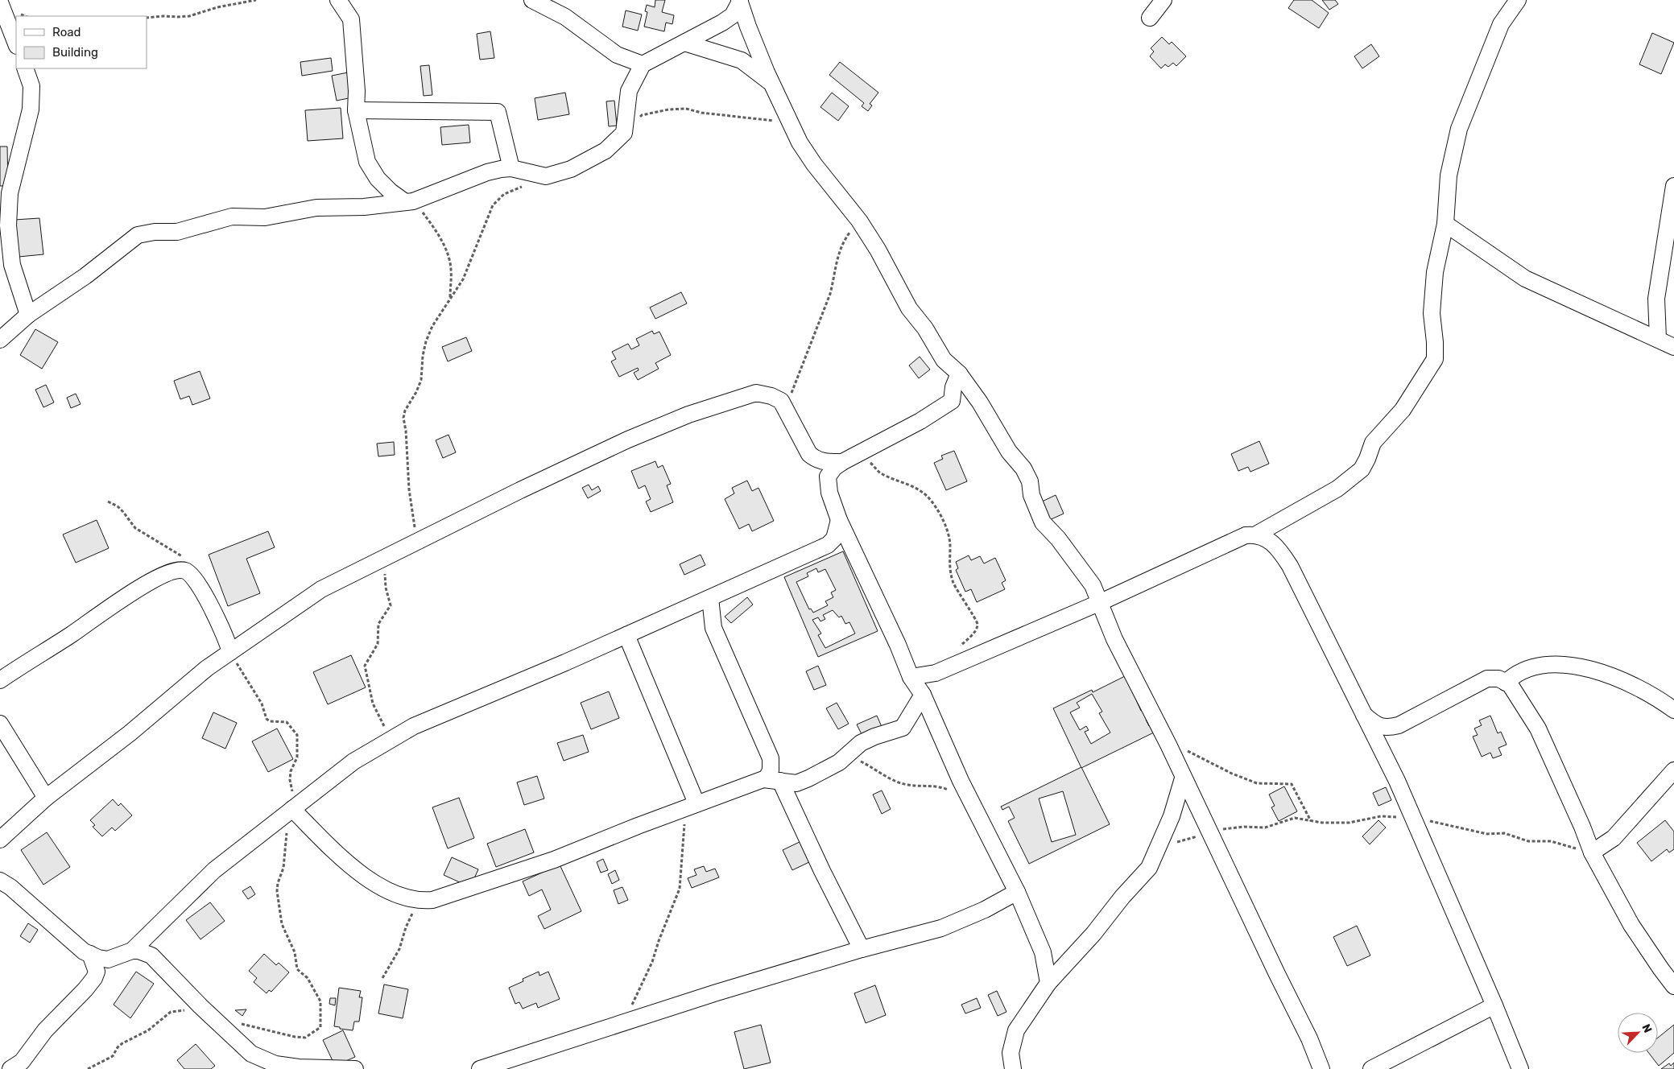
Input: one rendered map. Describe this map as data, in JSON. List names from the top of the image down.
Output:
{
  "legend": ["Road", "Building"],
  "north": "top right"
}
